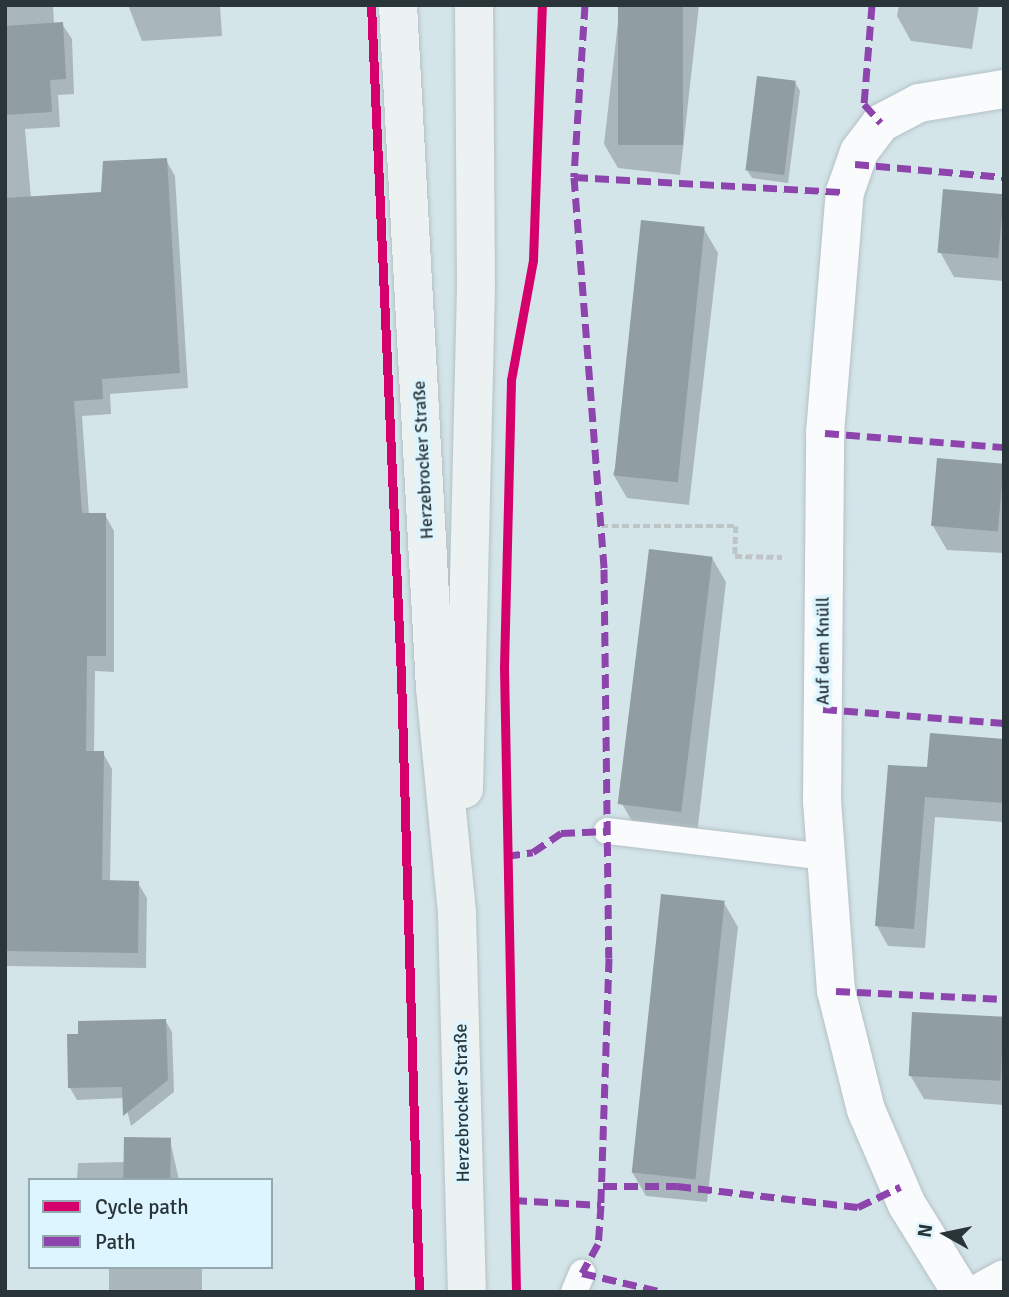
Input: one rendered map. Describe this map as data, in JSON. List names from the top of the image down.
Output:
{
  "streets": {
    "main road": ["Herzebrocker Straße"],
    "street": ["Auf dem Knüll"]
  },
  "legend": ["Cycle path", "Path"],
  "north": "left"
}
